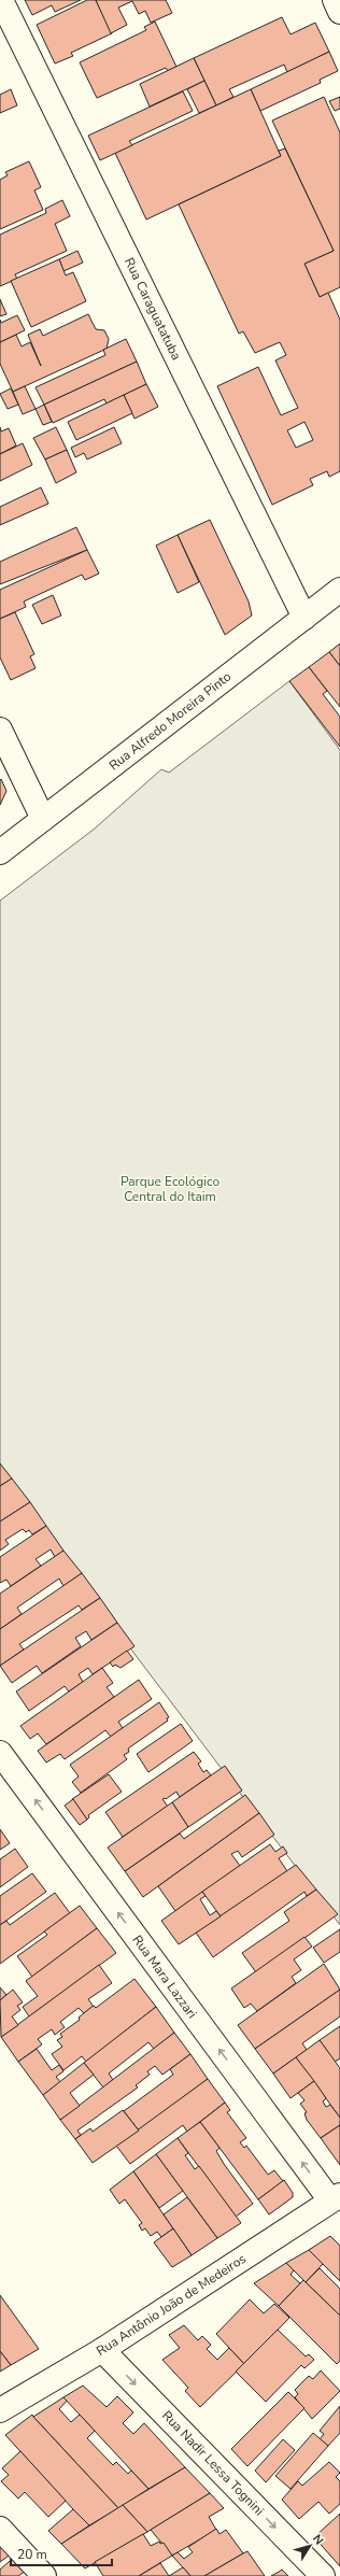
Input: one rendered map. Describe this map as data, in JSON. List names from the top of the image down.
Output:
{
  "streets": {
    "street": [
      "Rua Caraguatatuba",
      "Rua Alfredo Moreira Pinto",
      "Rua Mara Lazzari",
      "Rua Antônio João de Medeiros",
      "Rua Nadir Lessa Tognini"
    ]
  },
  "crossings": [
    ["Rua Caraguatatuba", "Rua Alfredo Moreira Pinto"],
    ["Rua Mara Lazzari", "Rua Antônio João de Medeiros"],
    ["Rua Antônio João de Medeiros", "Rua Nadir Lessa Tognini"]
  ],
  "one_way": ["Rua Mara Lazzari", "Rua Nadir Lessa Tognini"],
  "parks": ["Parque Ecológico Central do Itaim"],
  "scale_bar": "20 m",
  "north": "top right"
}
